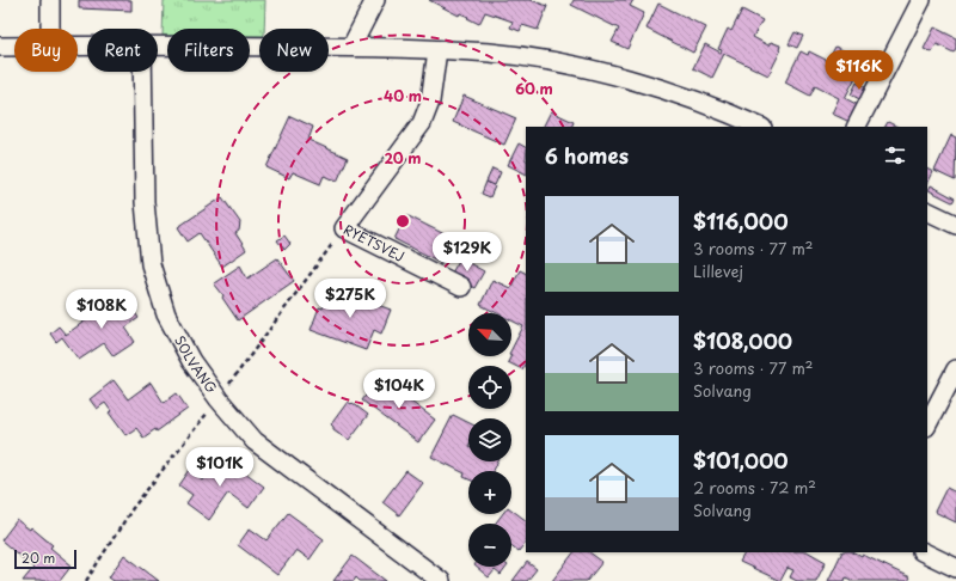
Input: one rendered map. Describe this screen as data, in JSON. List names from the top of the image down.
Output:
{
  "streets": {
    "street": ["RYETSVEJ", "SOLVANG"]
  },
  "scale_bar": "20 m",
  "north": "top left",
  "page": {
    "chip": [
      "Buy",
      "Rent",
      "Filters",
      "New"
    ],
    "price": [
      "$116K",
      "$129K",
      "$275K",
      "$108K",
      "$104K",
      "$101K"
    ],
    "heading": "6 homes",
    "list": [
      {
        "name": "$116,000",
        "note": "3 rooms · 77 m² · Lillevej"
      },
      {
        "name": "$108,000",
        "note": "3 rooms · 77 m² · Solvang"
      },
      {
        "name": "$101,000",
        "note": "2 rooms · 72 m² · Solvang"
      }
    ],
    "map_buttons": ["+", "−"],
    "scale": "20 m"
  },
  "rings": ["60 m", "40 m", "20 m"]
}
